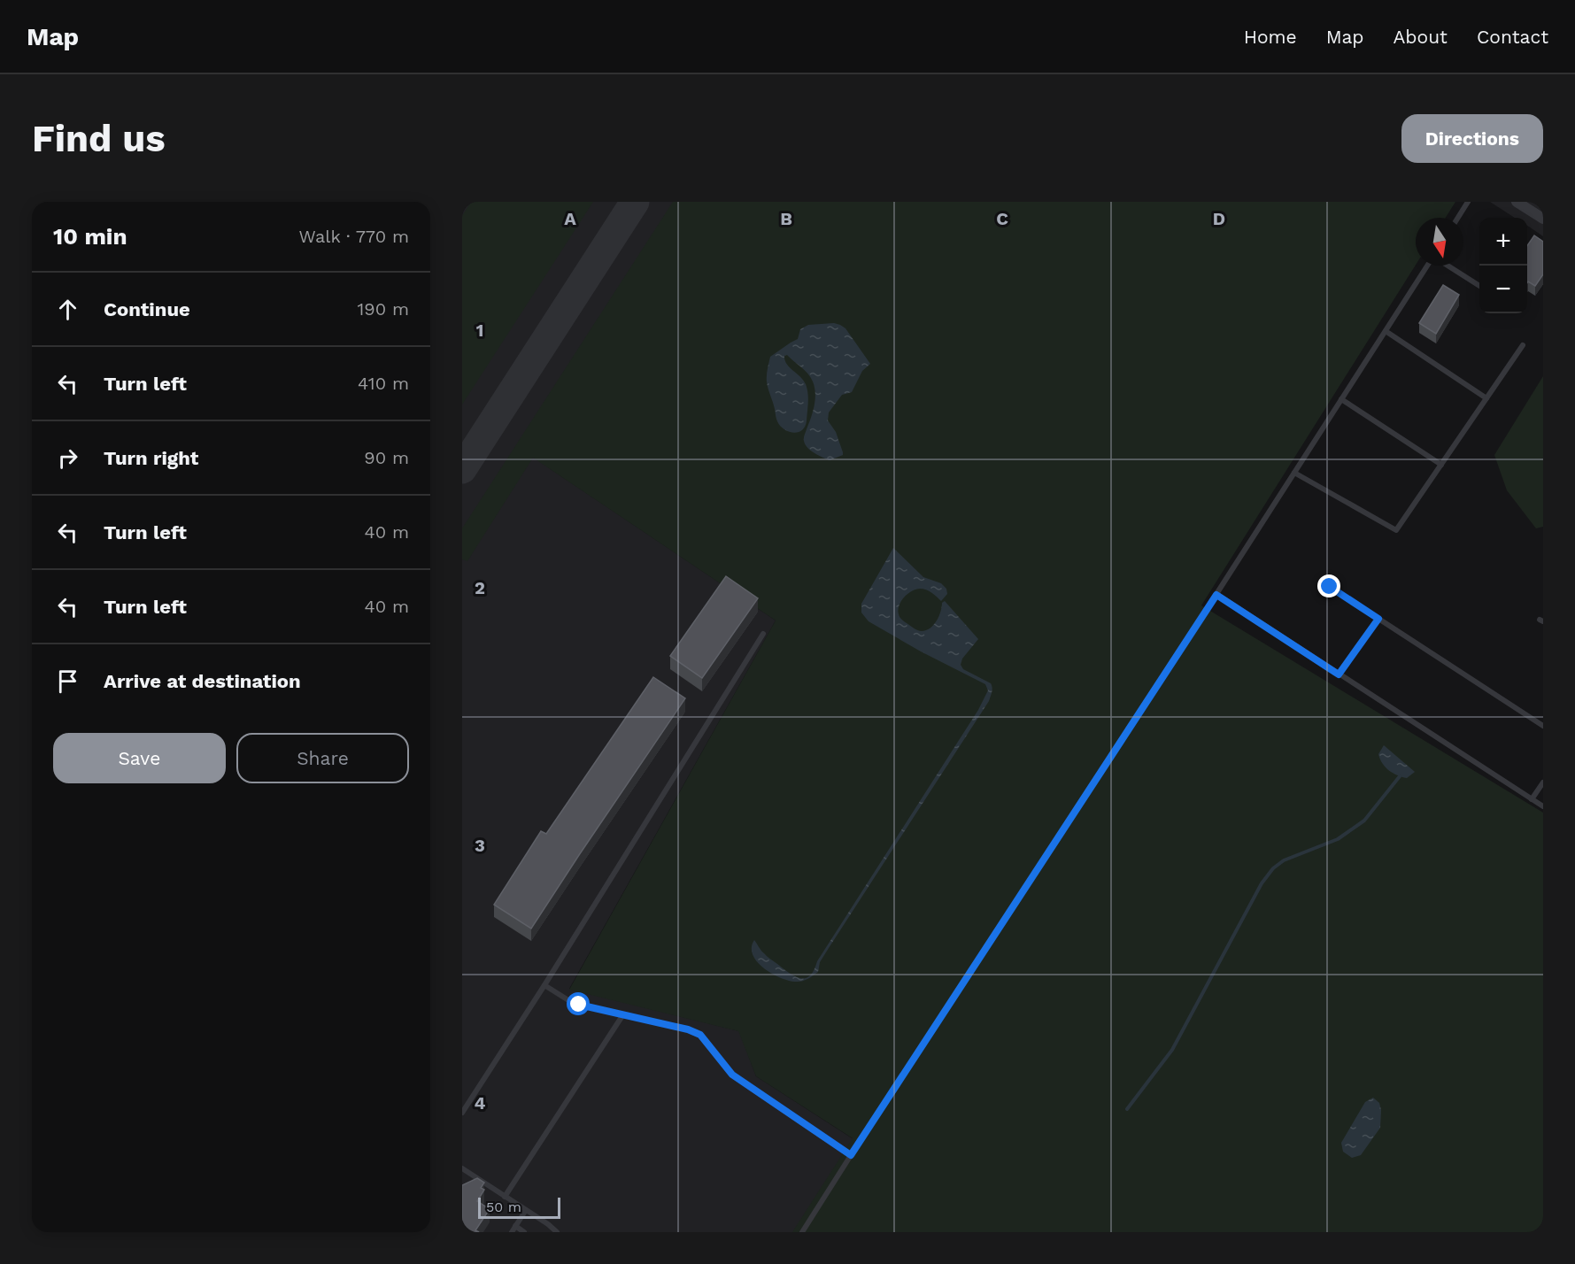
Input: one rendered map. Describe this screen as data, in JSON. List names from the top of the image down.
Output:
{
  "scale_bar": "50 m",
  "north": "bottom",
  "page": {
    "header": "Map",
    "nav": [
      "Home",
      "Map",
      "About",
      "Contact"
    ],
    "buttons": [
      "Directions",
      ["Save", "Share"]
    ],
    "title": "Find us",
    "heading": ["10 min", "Walk · 770 m"],
    "map_buttons": ["+", "−"],
    "list": [
      ["Continue", "190 m"],
      ["Turn left", "410 m"],
      ["Turn right", "90 m"],
      ["Turn left", "40 m"],
      ["Turn left", "40 m"],
      "Arrive at destination"
    ],
    "scale": "50 m"
  },
  "grid": {
    "columns": [
      "A",
      "B",
      "C",
      "D"
    ],
    "rows": [
      "1",
      "2",
      "3",
      "4"
    ]
  }
}
